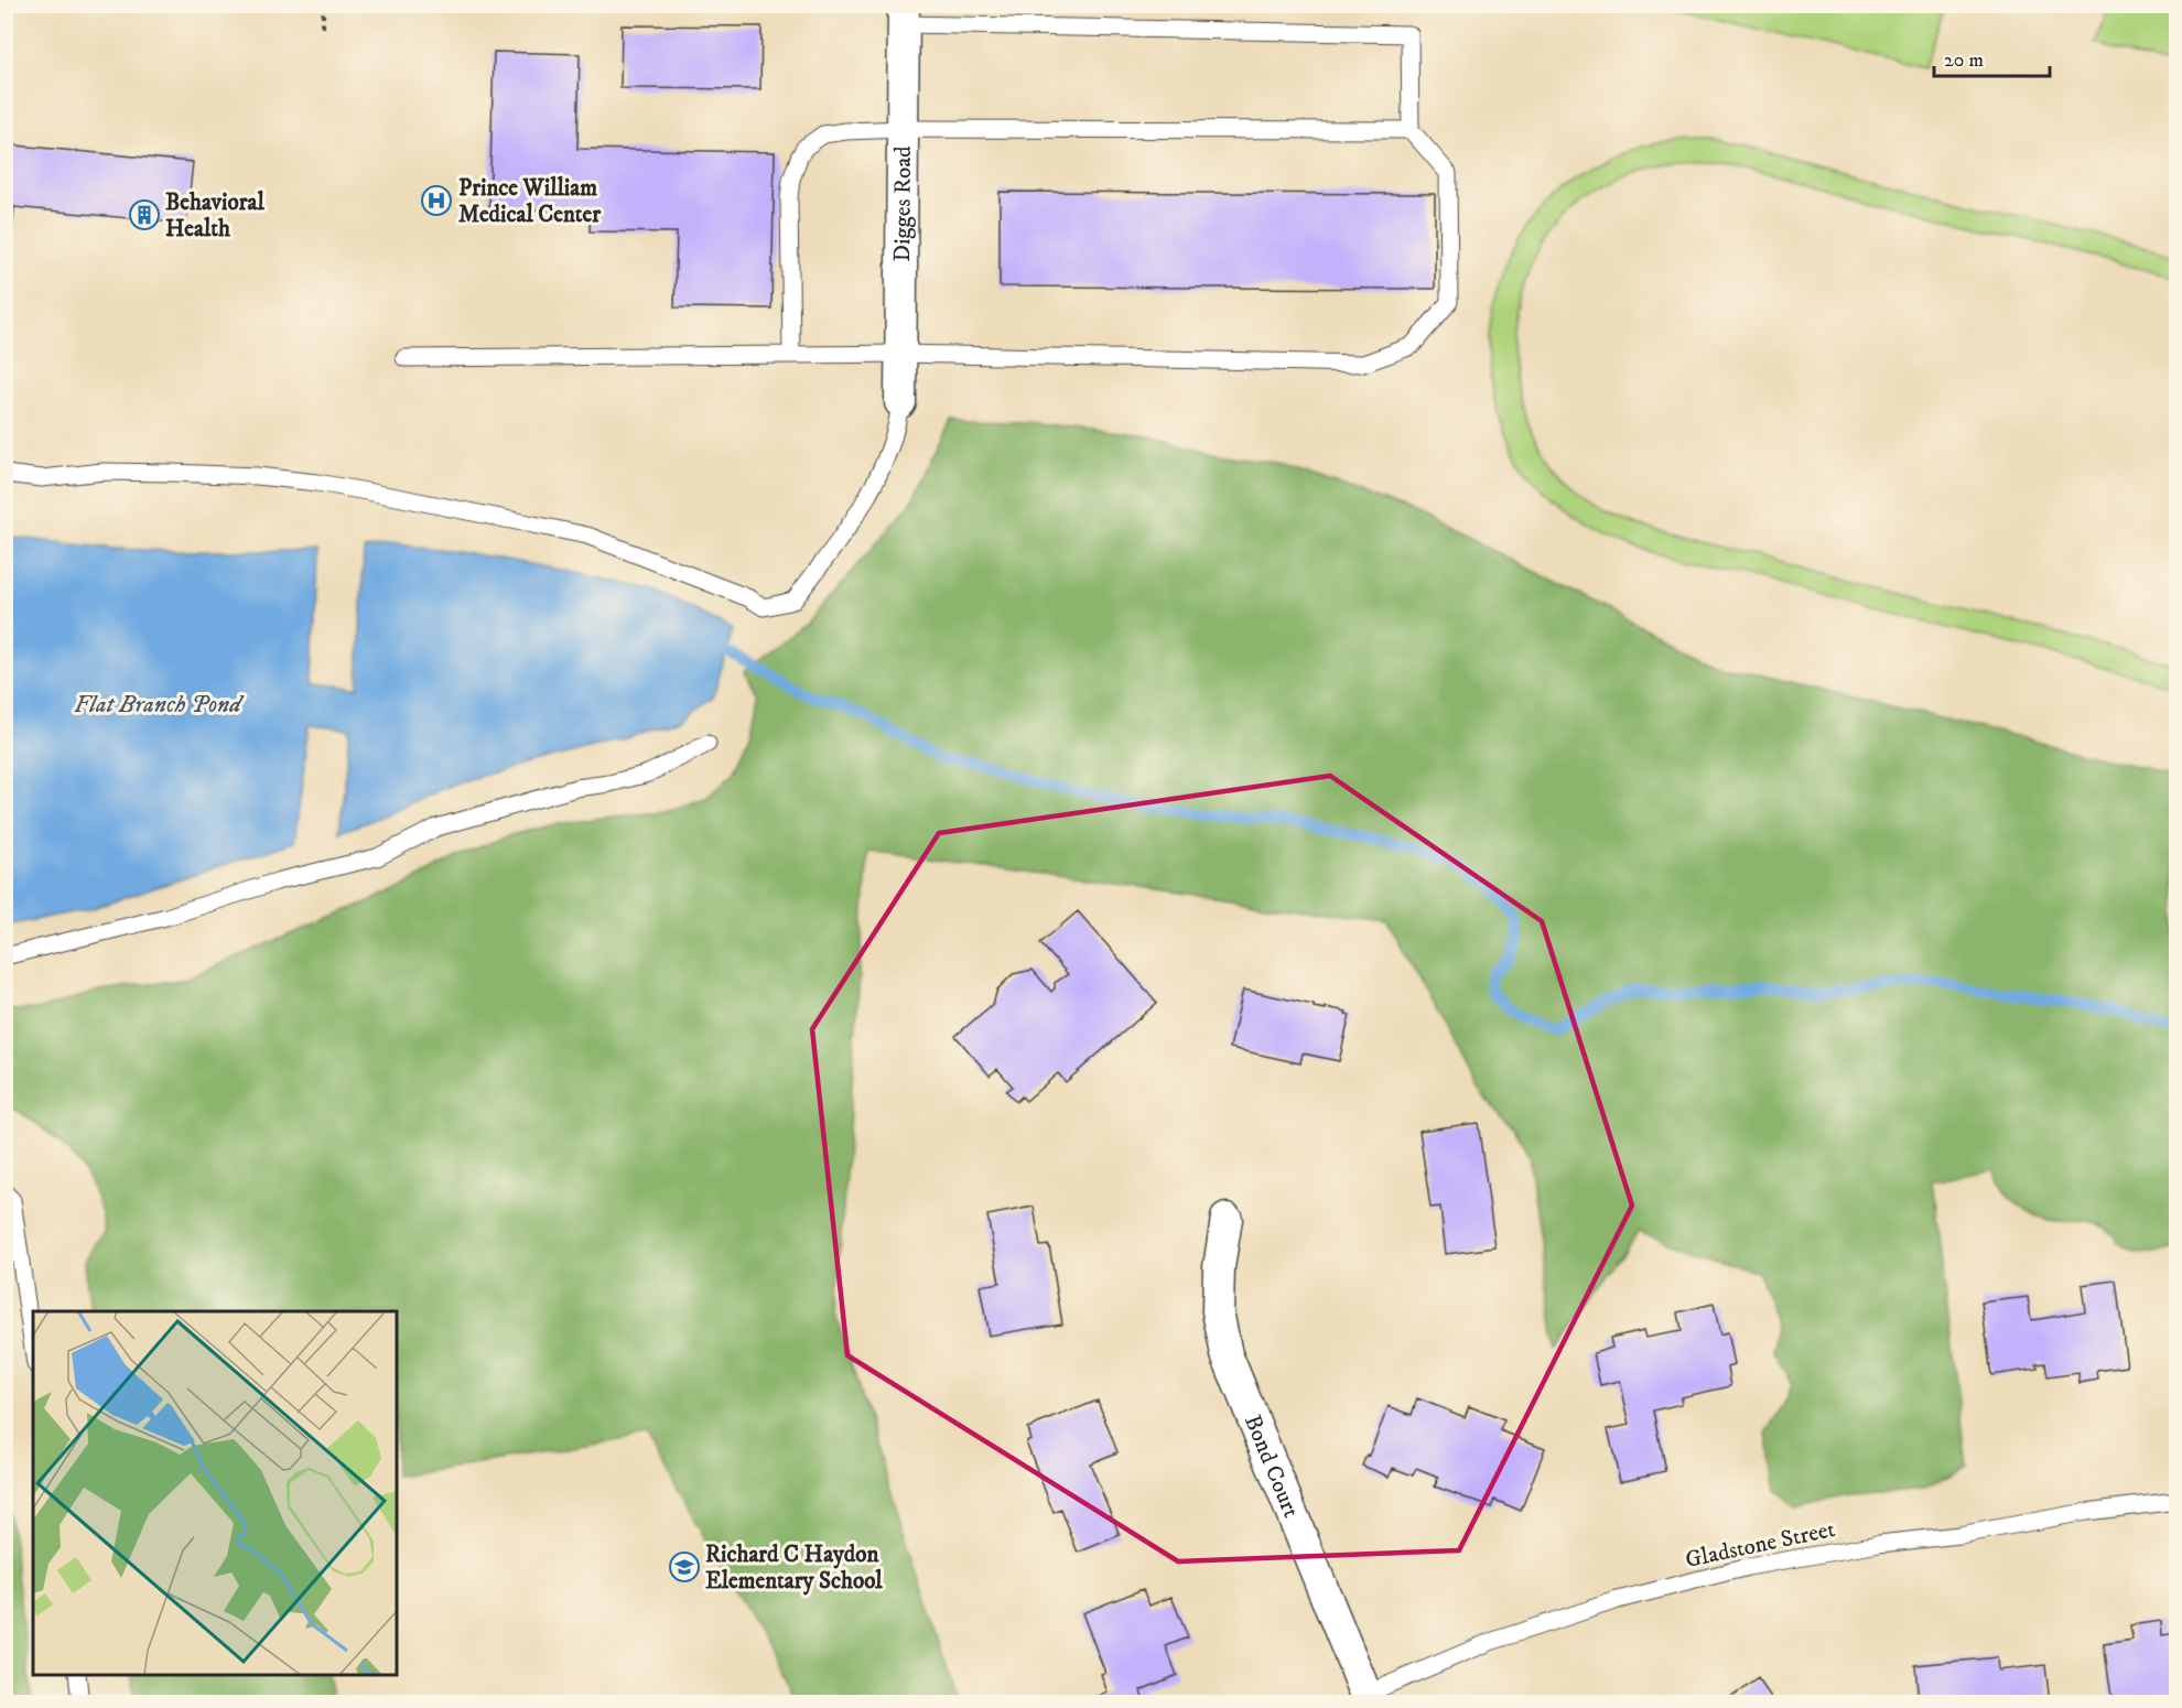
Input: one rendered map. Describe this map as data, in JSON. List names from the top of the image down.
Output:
{
  "streets": {
    "street": ["Digges Road", "Bond Court"],
    "lane": ["Gladstone Street"]
  },
  "crossings": [
    ["Bond Court", "Gladstone Street"]
  ],
  "water": ["Flat Branch Pond"],
  "places": {
    "hospital": ["Prince William Medical Center"],
    "building": ["Behavioral Health"],
    "school or university": ["Richard C Haydon Elementary School"]
  },
  "scale_bar": "20 m"
}
